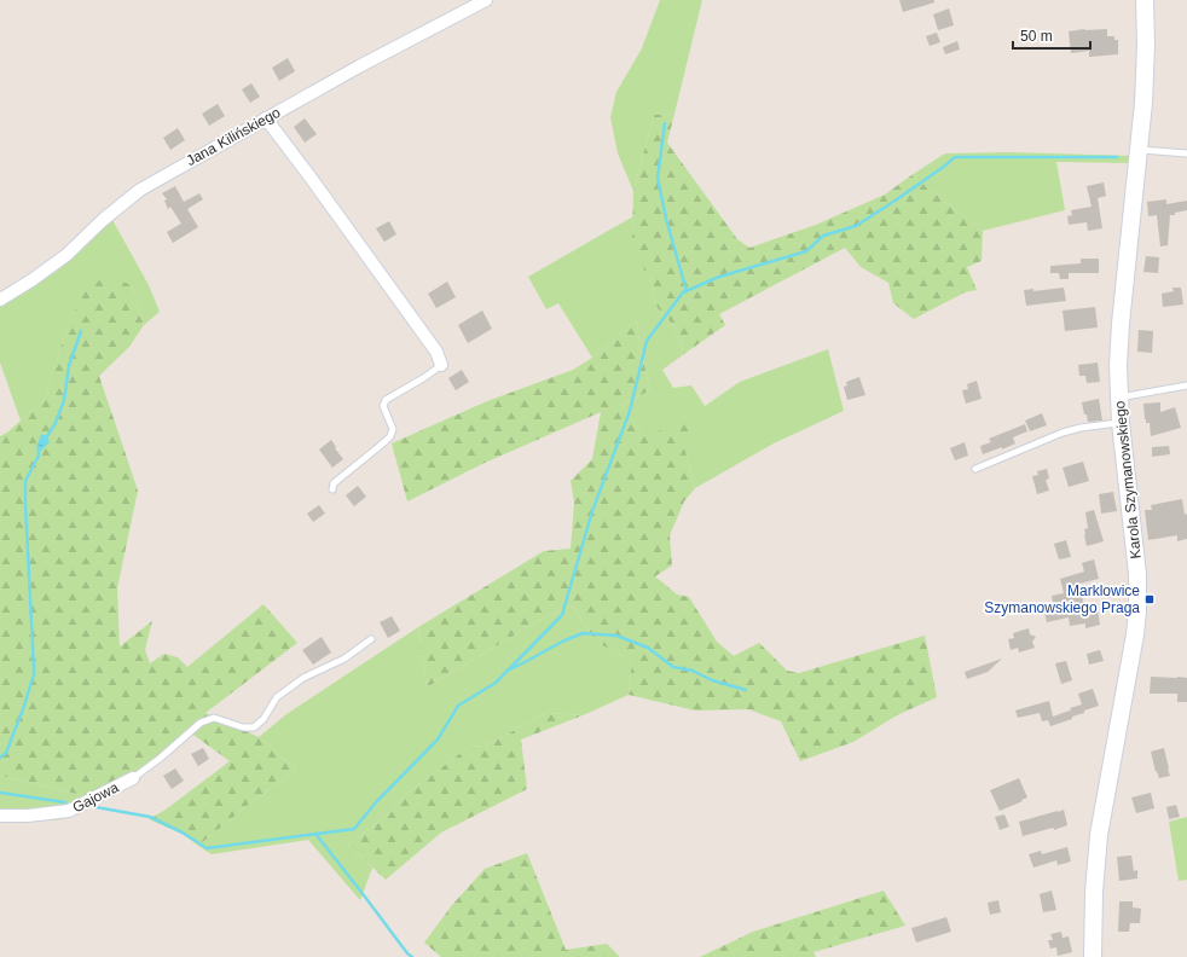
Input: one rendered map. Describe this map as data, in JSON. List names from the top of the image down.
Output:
{
  "streets": {
    "street": ["Jana Kilińskiego", "Karola Szymanowskiego", "Gajowa"]
  },
  "places": {
    "transit": ["Marklowice Szymanowskiego Praga"]
  },
  "scale_bar": "50 m"
}
